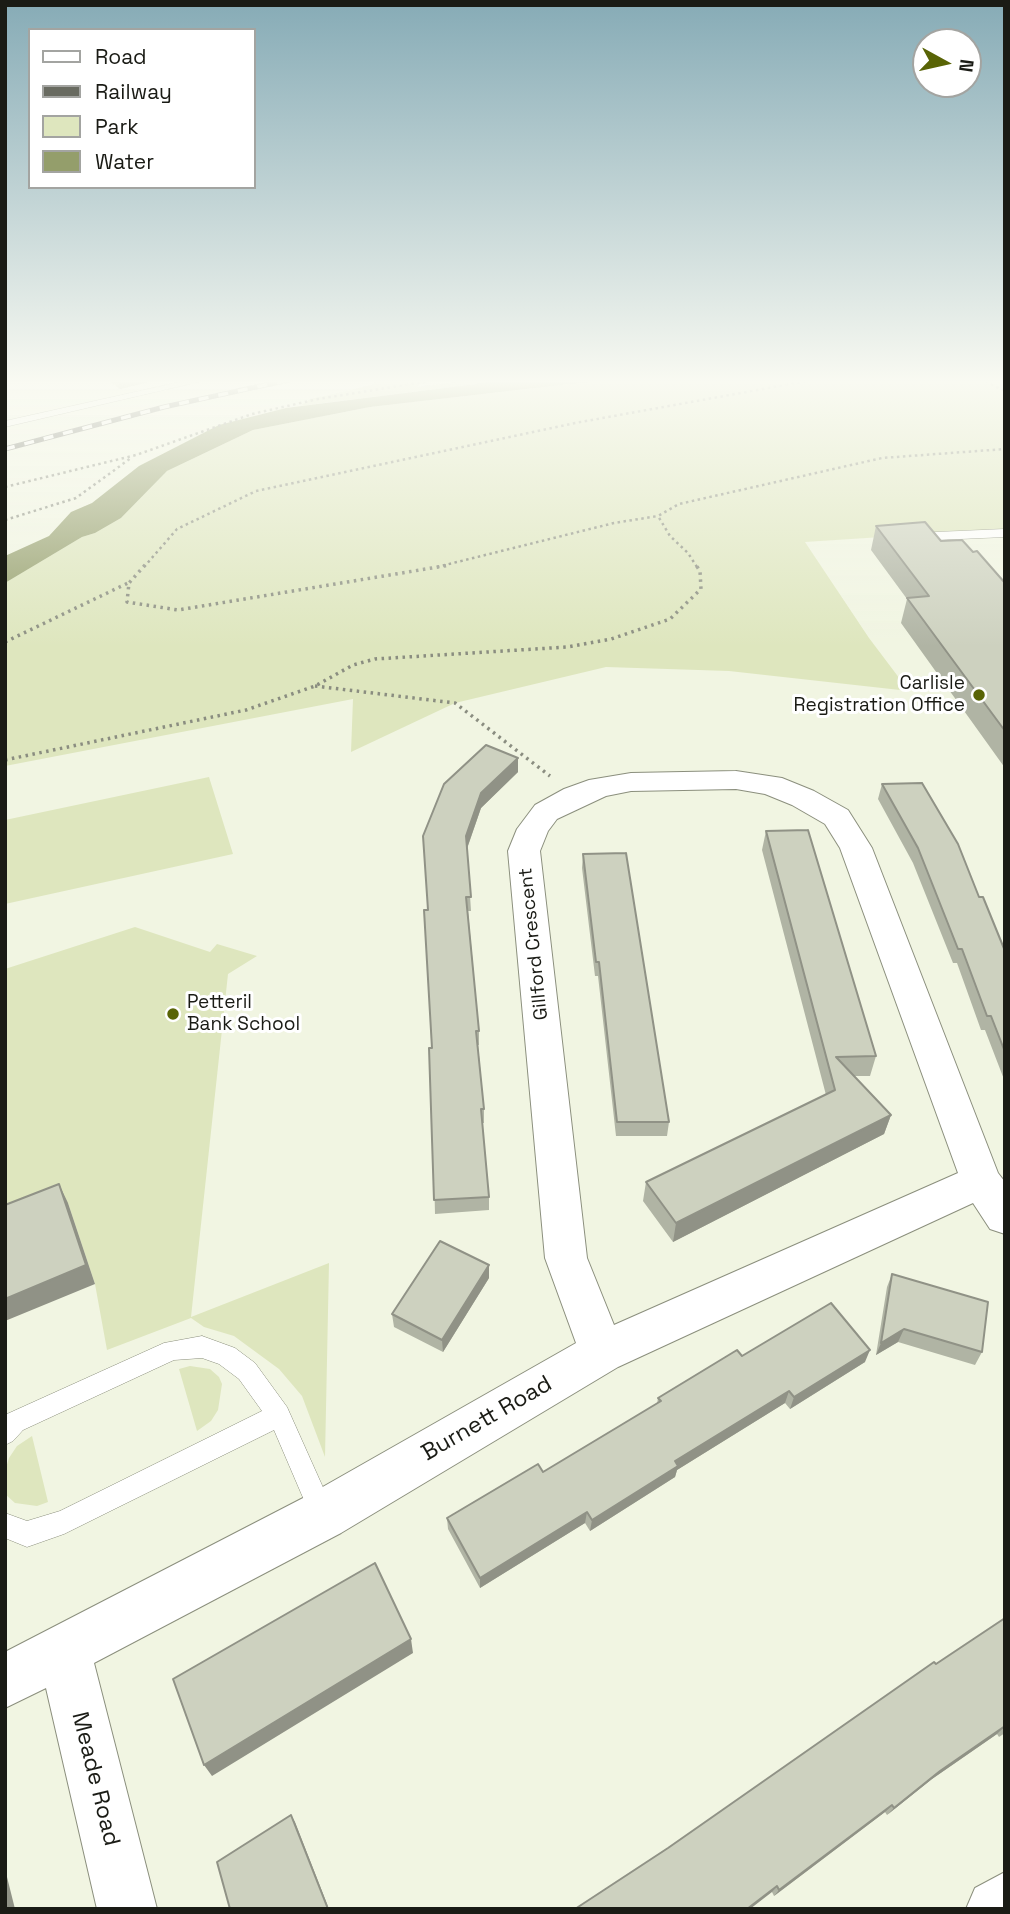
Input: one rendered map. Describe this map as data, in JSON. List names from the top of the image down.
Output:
{
  "streets": {
    "street": ["Gillford Crescent", "Burnett Road", "Meade Road"]
  },
  "crossings": [
    ["Gillford Crescent", "Burnett Road"],
    ["Burnett Road", "Meade Road"]
  ],
  "places": ["Carlisle Registration Office", "Petteril Bank School"],
  "legend": [
    "Road",
    "Railway",
    "Park",
    "Water"
  ],
  "north": "right"
}
